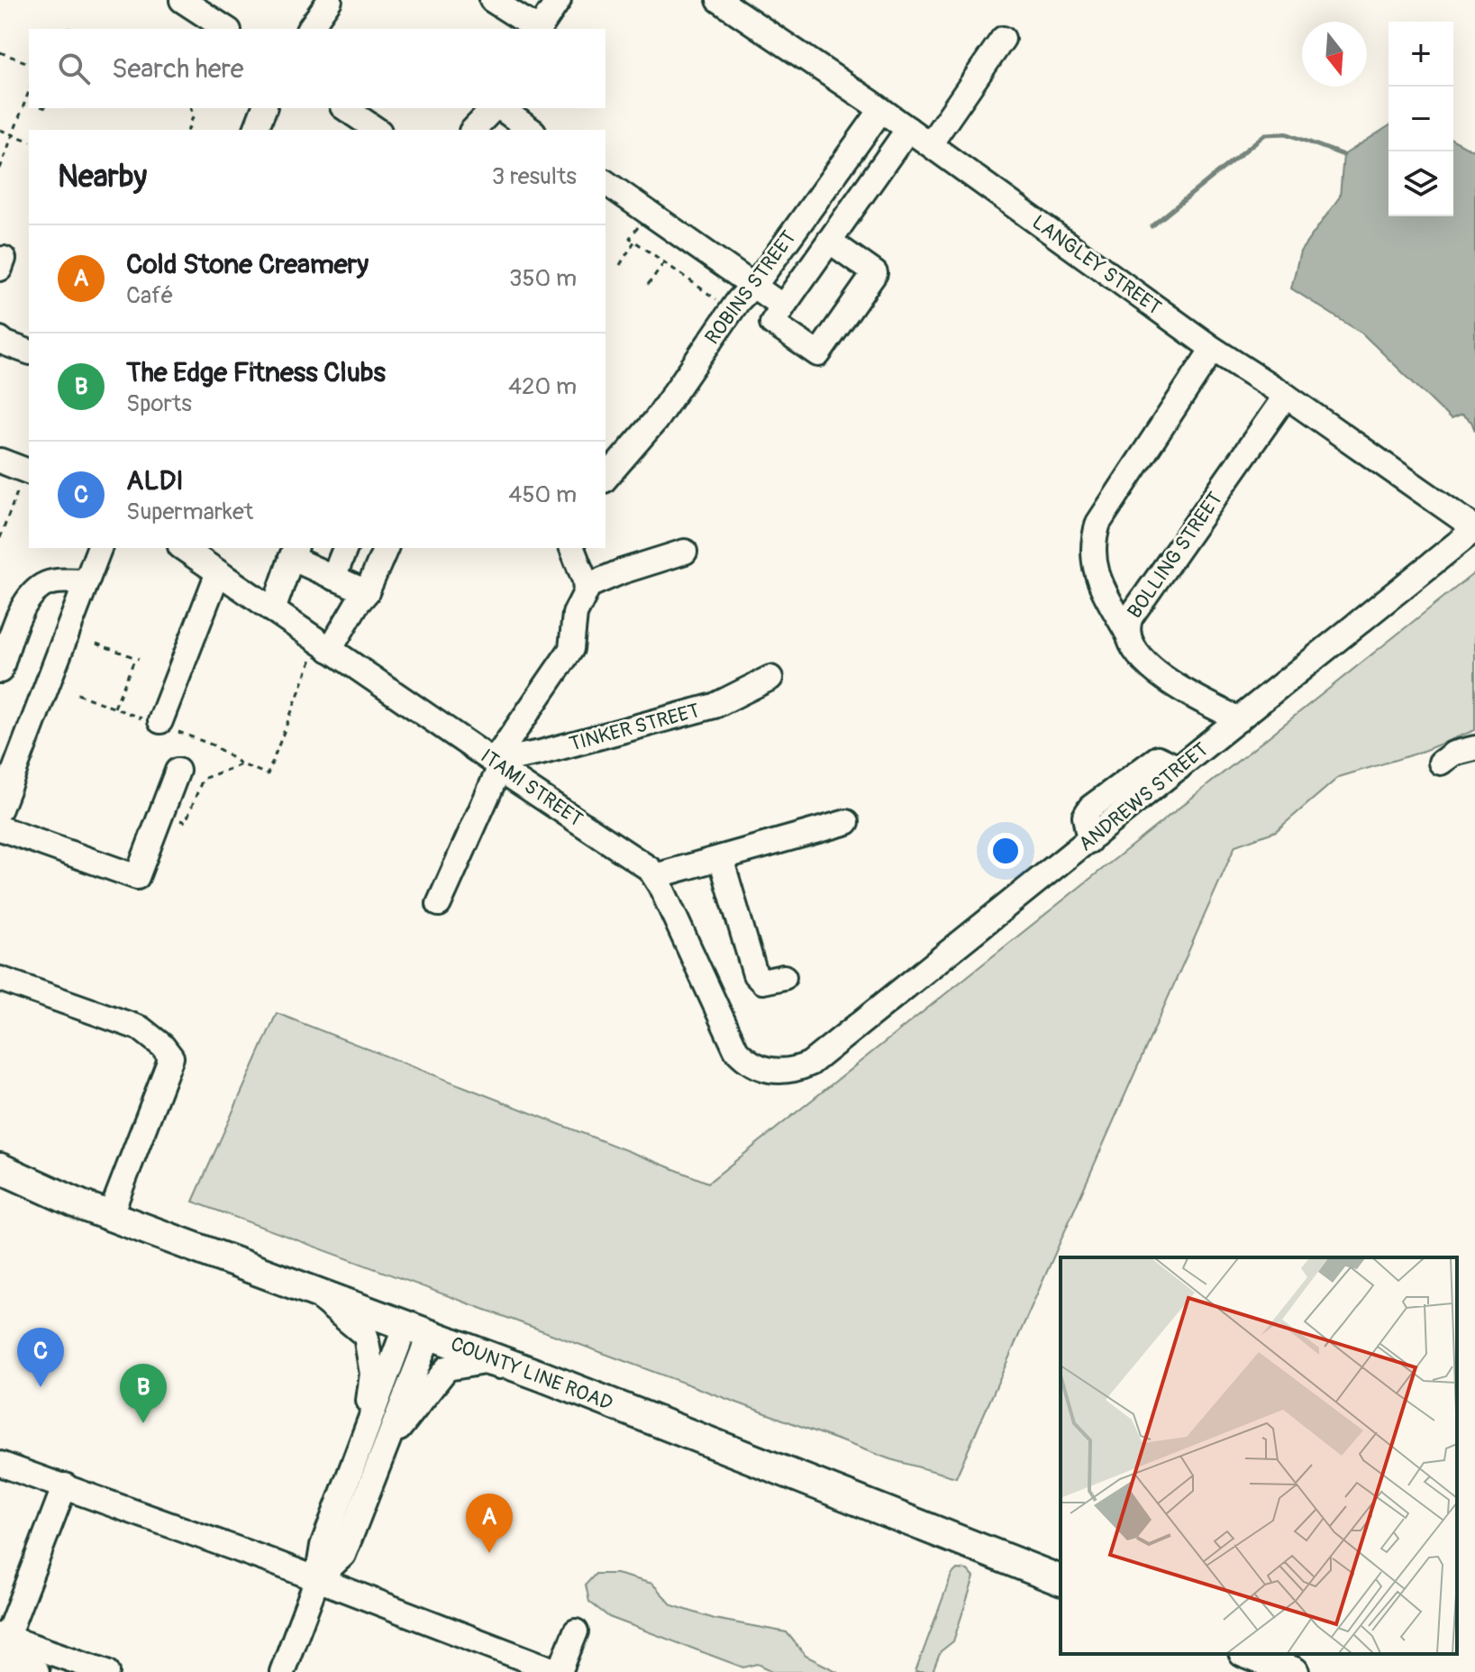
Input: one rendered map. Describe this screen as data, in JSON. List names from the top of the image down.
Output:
{
  "streets": {
    "main road": ["COUNTY LINE ROAD"],
    "street": [
      "LANGLEY STREET",
      "ROBINS STREET",
      "BOLLING STREET",
      "TINKER STREET",
      "ITAMI STREET",
      "ANDREWS STREET"
    ]
  },
  "crossings": [
    ["LANGLEY STREET", "ROBINS STREET"],
    ["LANGLEY STREET", "BOLLING STREET"],
    ["LANGLEY STREET", "ANDREWS STREET"],
    ["BOLLING STREET", "ANDREWS STREET"],
    ["TINKER STREET", "ITAMI STREET"],
    ["ITAMI STREET", "ANDREWS STREET"]
  ],
  "north": "bottom",
  "page": {
    "map_buttons": ["+", "−"],
    "search": "Search here",
    "heading": ["Nearby", "3 results"],
    "list": [
      {
        "mark": "A",
        "name": "Cold Stone Creamery",
        "note": "Café",
        "value": "350 m"
      },
      {
        "mark": "B",
        "name": "The Edge Fitness Clubs",
        "note": "Sports",
        "value": "420 m"
      },
      {
        "mark": "C",
        "name": "ALDI",
        "note": "Supermarket",
        "value": "450 m"
      }
    ],
    "pins": ["C", "B", "A"]
  }
}
